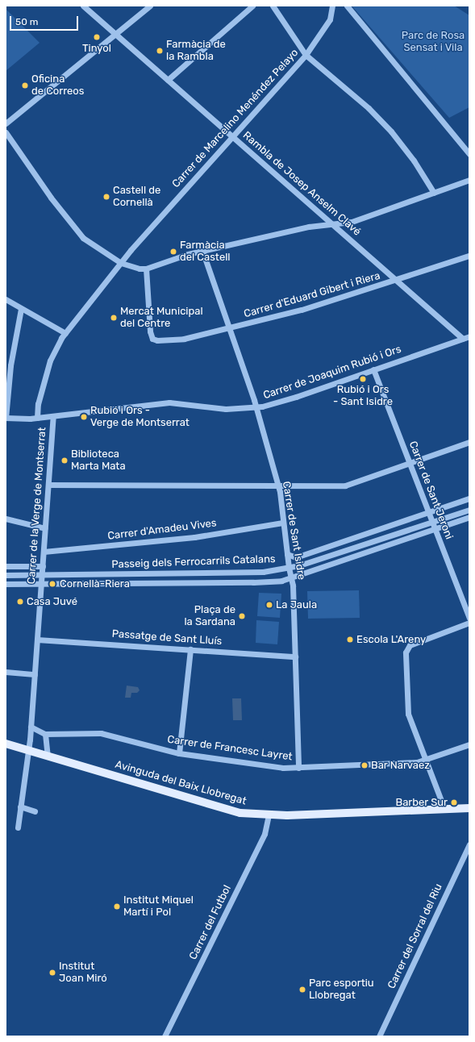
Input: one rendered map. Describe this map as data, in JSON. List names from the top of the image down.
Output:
{
  "streets": {
    "main road": ["Avinguda del Baix Llobregat"],
    "street": [
      "Carrer de Marcelino Menéndez Pelayo",
      "Rambla de Josep Anselm Clavé",
      "Carrer d'Eduard Gibert i Riera",
      "Carrer de Joaquim Rubió i Ors",
      "Carrer de Sant Jeroni",
      "Carrer de la Verge de Montserrat",
      "Carrer d'Amadeu Vives",
      "Carrer de Sant Isidre",
      "Passeig dels Ferrocarrils Catalans",
      "Passatge de Sant Lluís",
      "Carrer de Francesc Layret",
      "Carrer del Futbol",
      "Carrer del Sorral del Riu"
    ]
  },
  "crossings": [
    ["Carrer de Marcelino Menéndez Pelayo", "Rambla de Josep Anselm Clavé"],
    ["Carrer de Marcelino Menéndez Pelayo", "Carrer de Joaquim Rubió i Ors"],
    ["Rambla de Josep Anselm Clavé", "Carrer d'Eduard Gibert i Riera"],
    ["Rambla de Josep Anselm Clavé", "Carrer de Joaquim Rubió i Ors"],
    ["Carrer d'Eduard Gibert i Riera", "Carrer de Sant Isidre"],
    ["Carrer de Joaquim Rubió i Ors", "Carrer de Sant Jeroni"],
    ["Carrer de Joaquim Rubió i Ors", "Carrer de la Verge de Montserrat"],
    ["Carrer de Joaquim Rubió i Ors", "Carrer de Sant Isidre"],
    ["Carrer de Sant Jeroni", "Passeig dels Ferrocarrils Catalans"],
    ["Carrer de la Verge de Montserrat", "Carrer d'Amadeu Vives"],
    ["Carrer de la Verge de Montserrat", "Passeig dels Ferrocarrils Catalans"],
    ["Carrer de la Verge de Montserrat", "Passatge de Sant Lluís"],
    ["Carrer de la Verge de Montserrat", "Carrer de Francesc Layret"],
    ["Carrer de la Verge de Montserrat", "Avinguda del Baix Llobregat"],
    ["Carrer d'Amadeu Vives", "Carrer de Sant Isidre"],
    ["Carrer de Sant Isidre", "Passeig dels Ferrocarrils Catalans"],
    ["Carrer de Sant Isidre", "Passatge de Sant Lluís"],
    ["Carrer de Sant Isidre", "Carrer de Francesc Layret"],
    ["Avinguda del Baix Llobregat", "Carrer del Futbol"]
  ],
  "parks": ["Parc de Rosa Sensat i Vila"],
  "places": [
    "Tinyol",
    "Farmàcia de la Rambla",
    "Oficina de Correos",
    "Castell de Cornellà",
    "Farmàcia del Castell",
    "Mercat Municipal del Centre",
    "Rubió i Ors - Sant Isidre",
    "Rubió i Ors - Verge de Montserrat",
    "Biblioteca Marta Mata",
    "Cornellà-Riera",
    "Casa Juvé",
    "La Jaula",
    "Plaça de la Sardana",
    "Escola L'Areny",
    "Bar Narvaez",
    "Barber Sur",
    "Institut Miquel Martí i Pol",
    "Institut Joan Miró",
    "Parc esportiu Llobregat"
  ],
  "scale_bar": "50 m"
}
